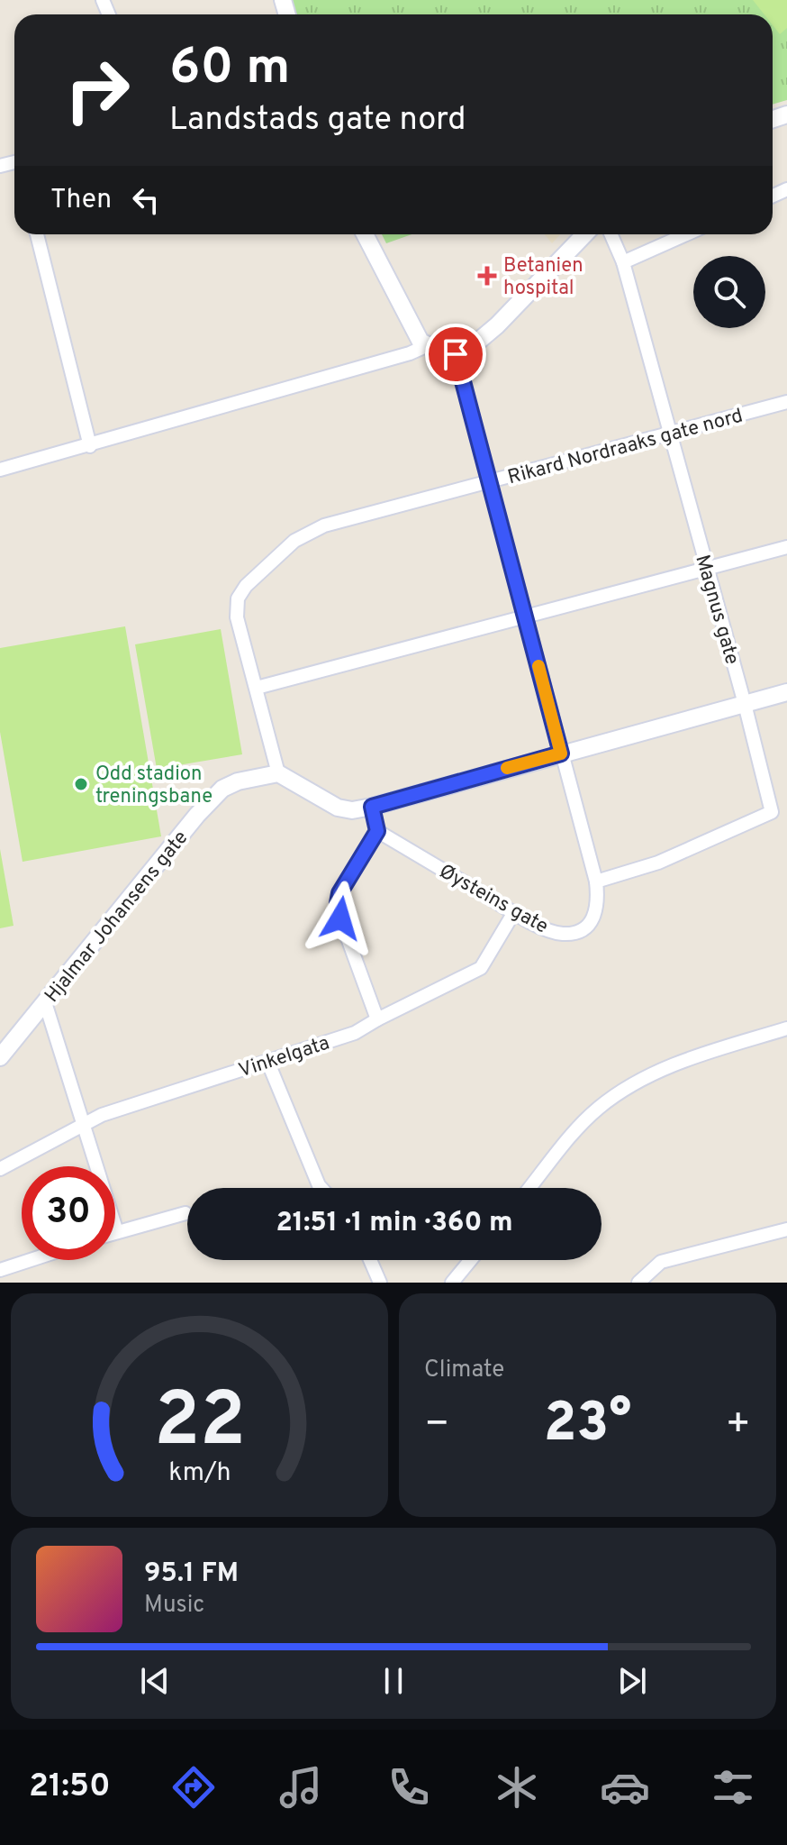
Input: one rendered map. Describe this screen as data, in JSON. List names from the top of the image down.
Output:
{
  "streets": {
    "street": [
      "Rikard Nordraaks gate nord",
      "Magnus gate",
      "Øysteins gate",
      "Hjalmar Johansens gate",
      "Vinkelgata"
    ]
  },
  "crossings": [
    ["Rikard Nordraaks gate nord", "Magnus gate"],
    ["Rikard Nordraaks gate nord", "Øysteins gate"],
    ["Magnus gate", "Øysteins gate"],
    ["Øysteins gate", "Vinkelgata"]
  ],
  "places": {
    "health": ["Betanien hospital"],
    "other": ["Odd stadion treningsbane"]
  },
  "page": {
    "turn": ["60 m", "Landstads gate nord"],
    "then": "Then",
    "limit": "30",
    "trip": "21:51 · 1 min · 360 m",
    "tile": "Climate",
    "heat": ["−", "23°", "+"],
    "song": ["95.1 FM", "Music"],
    "tabs": "21:50",
    "gauge": ["22", "km/h"]
  }
}
